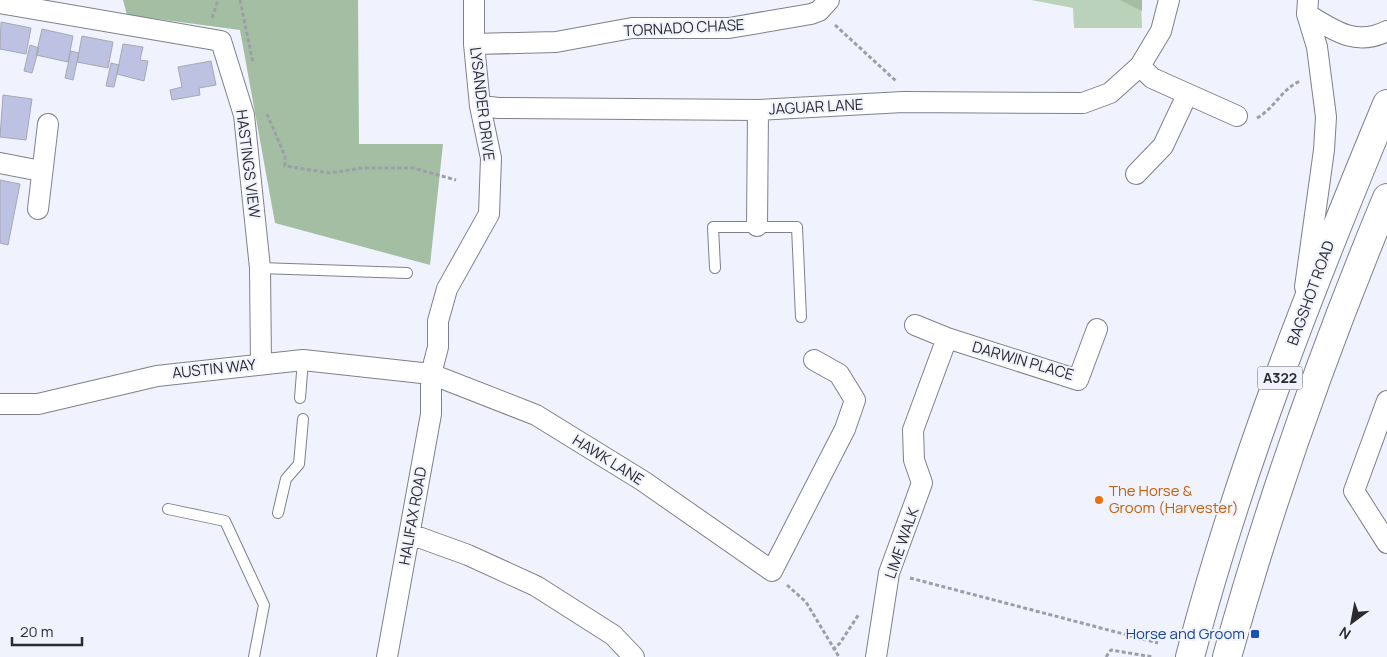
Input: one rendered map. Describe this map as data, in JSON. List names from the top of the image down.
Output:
{
  "streets": {
    "highway": ["BAGSHOT ROAD", "A322"],
    "street": [
      "TORNADO CHASE",
      "LYSANDER DRIVE",
      "JAGUAR LANE",
      "HASTINGS VIEW",
      "DARWIN PLACE",
      "AUSTIN WAY",
      "HAWK LANE",
      "HALIFAX ROAD",
      "LIME WALK"
    ]
  },
  "crossings": [
    ["TORNADO CHASE", "LYSANDER DRIVE"],
    ["LYSANDER DRIVE", "JAGUAR LANE"],
    ["LYSANDER DRIVE", "AUSTIN WAY"],
    ["LYSANDER DRIVE", "HAWK LANE"],
    ["LYSANDER DRIVE", "HALIFAX ROAD"],
    ["HASTINGS VIEW", "AUSTIN WAY"],
    ["DARWIN PLACE", "LIME WALK"],
    ["AUSTIN WAY", "HAWK LANE"],
    ["AUSTIN WAY", "HALIFAX ROAD"],
    ["HAWK LANE", "HALIFAX ROAD"]
  ],
  "places": {
    "other": ["The Horse & Groom (Harvester)"],
    "transit": ["Horse and Groom"]
  },
  "scale_bar": "20 m",
  "north": "bottom left"
}
